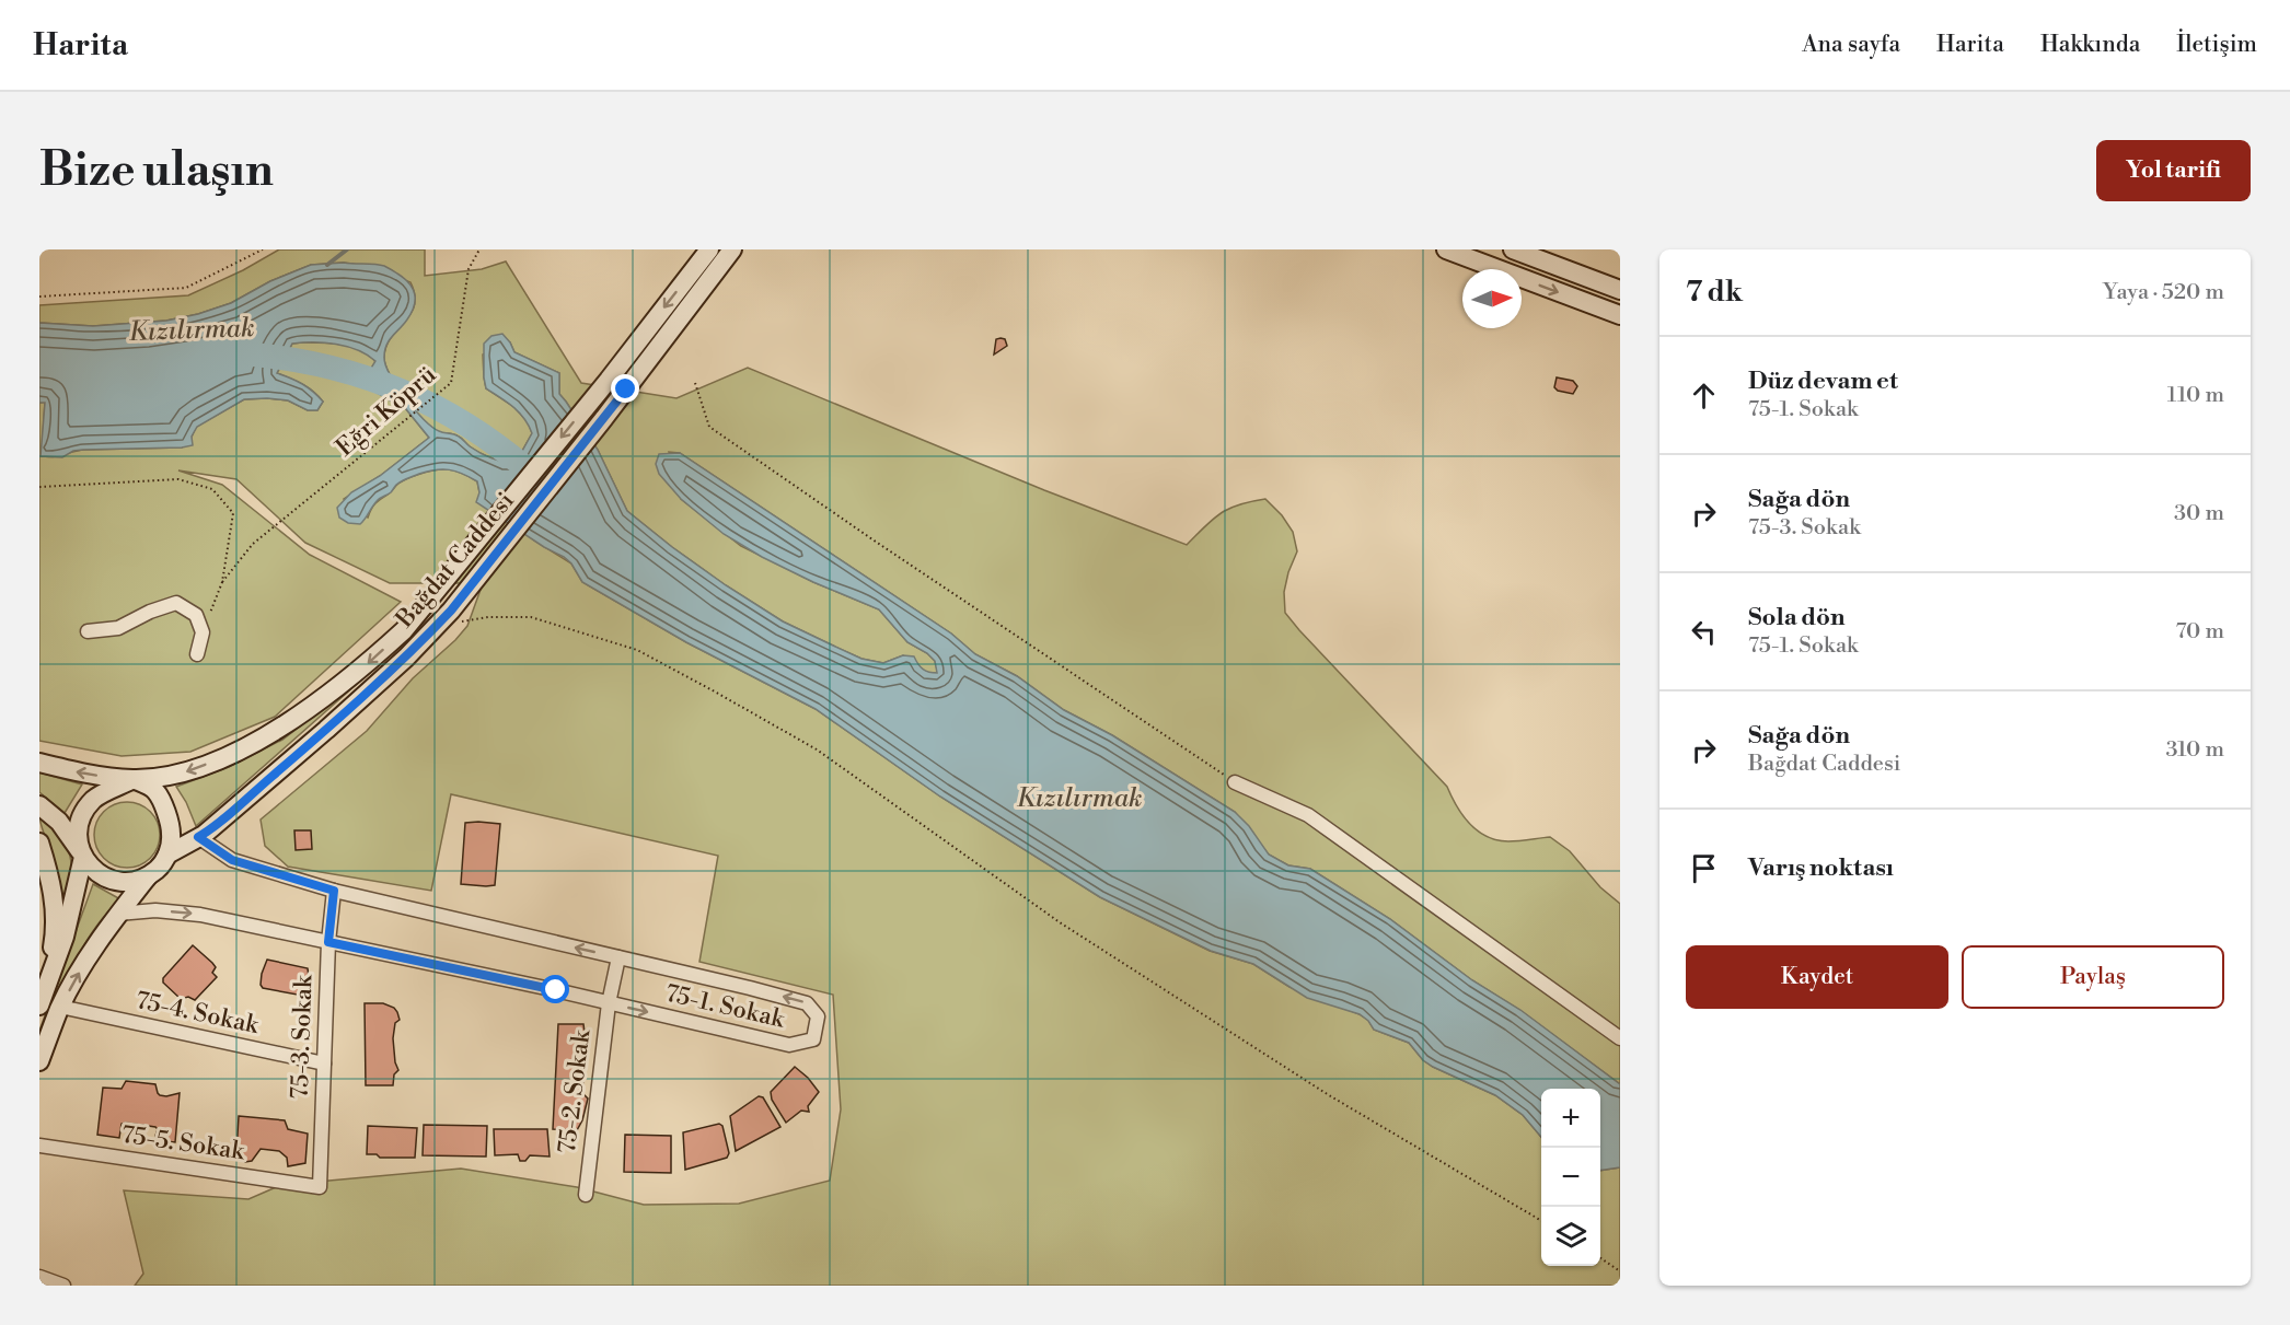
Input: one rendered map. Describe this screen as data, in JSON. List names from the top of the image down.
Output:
{
  "streets": {
    "main road": ["Bağdat Caddesi"],
    "street": [
      "75-1. Sokak",
      "75-4. Sokak",
      "75-3. Sokak",
      "75-2. Sokak",
      "75-5. Sokak"
    ],
    "path": ["Eğri Köprü"]
  },
  "crossings": [
    ["Bağdat Caddesi", "75-1. Sokak"],
    ["75-1. Sokak", "75-3. Sokak"],
    ["75-1. Sokak", "75-2. Sokak"],
    ["75-4. Sokak", "75-3. Sokak"],
    ["75-3. Sokak", "75-5. Sokak"]
  ],
  "water": ["Kızılırmak"],
  "north": "right",
  "page": {
    "header": "Harita",
    "nav": [
      "Ana sayfa",
      "Harita",
      "Hakkında",
      "İletişim"
    ],
    "buttons": [
      "Yol tarifi",
      ["Kaydet", "Paylaş"]
    ],
    "title": "Bize ulaşın",
    "heading": ["7 dk", "Yaya · 520 m"],
    "list": [
      ["Düz devam et", "75-1. Sokak", "110 m"],
      ["Sağa dön", "75-3. Sokak", "30 m"],
      ["Sola dön", "75-1. Sokak", "70 m"],
      ["Sağa dön", "Bağdat Caddesi", "310 m"],
      "Varış noktası"
    ],
    "map_buttons": ["+", "−"]
  }
}
